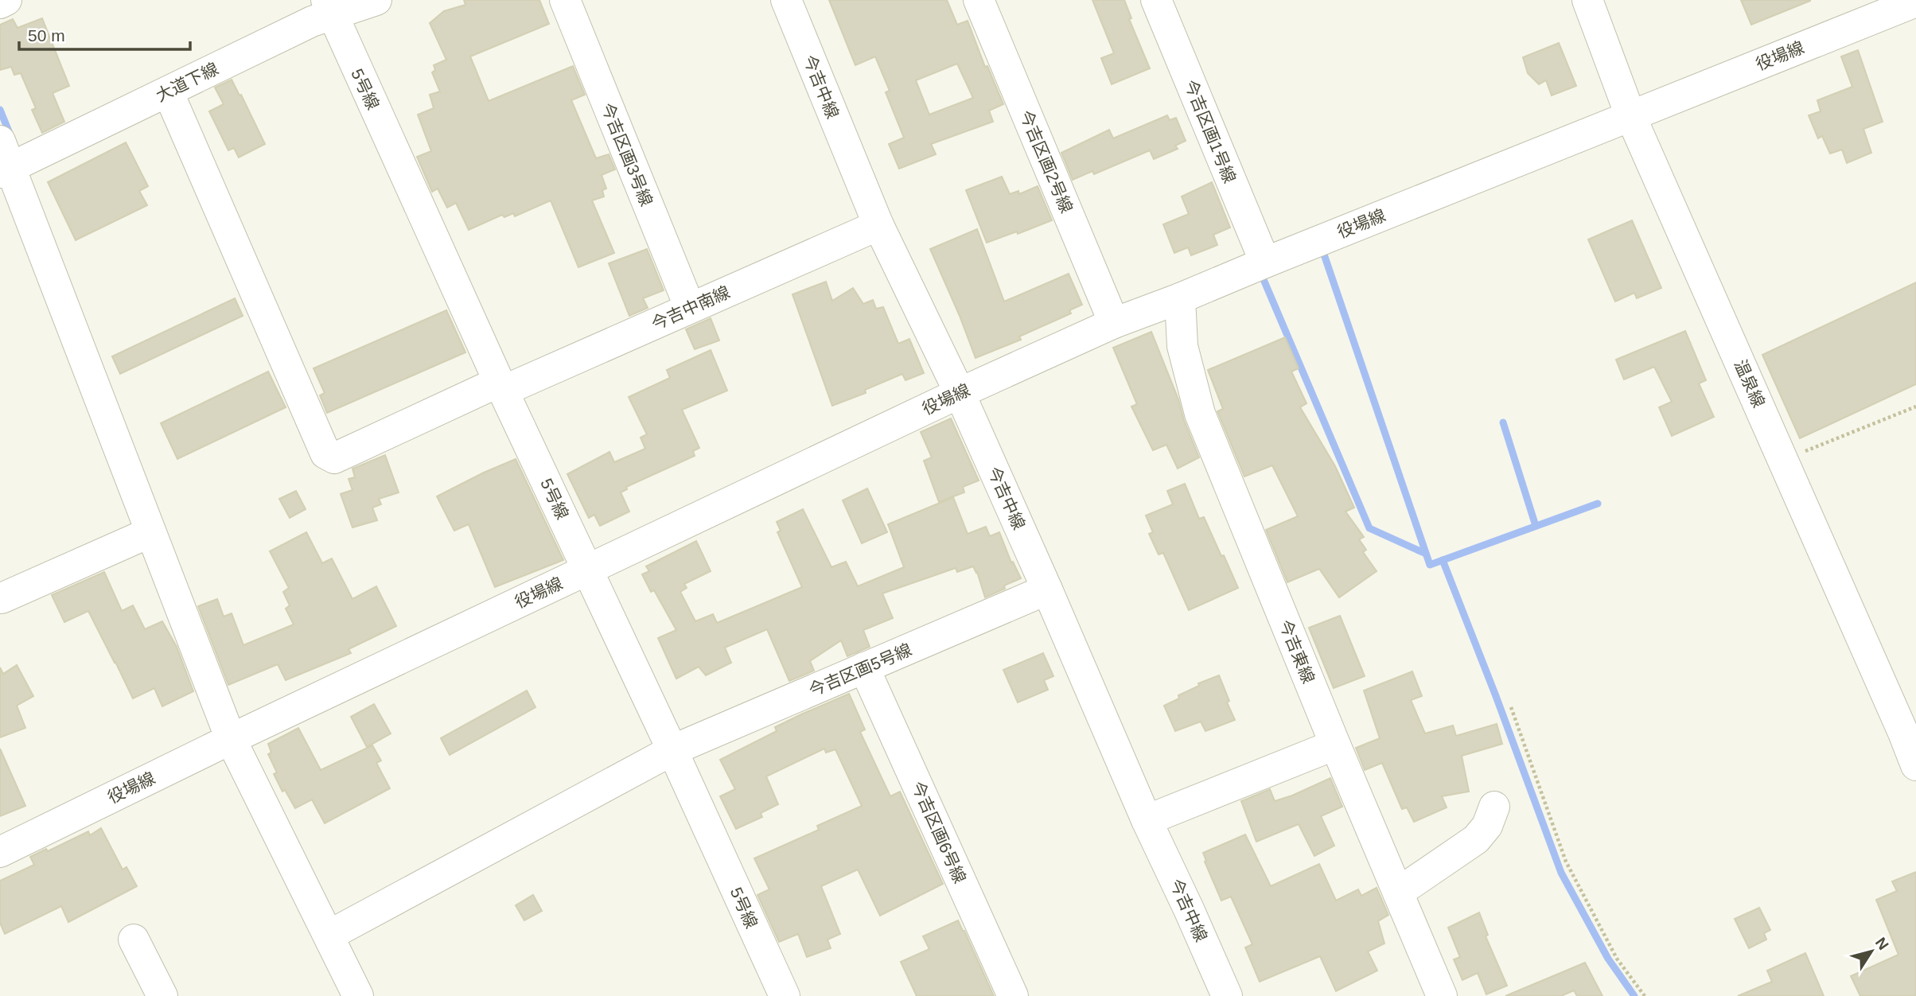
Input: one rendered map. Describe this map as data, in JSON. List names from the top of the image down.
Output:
{
  "streets": {
    "street": [
      "役場線",
      "大道下線",
      "今吉中線",
      "5号線",
      "今吉区画1号線",
      "今吉区画3号線",
      "今吉区画2号線",
      "今吉中南線",
      "温泉線",
      "今吉東線",
      "今吉区画5号線",
      "今吉区画6号線"
    ]
  },
  "crossings": [
    ["役場線", "今吉中線"],
    ["役場線", "5号線"],
    ["役場線", "今吉区画1号線"],
    ["役場線", "今吉区画2号線"],
    ["役場線", "温泉線"],
    ["役場線", "今吉東線"],
    ["大道下線", "5号線"],
    ["大道下線", "今吉中南線"],
    ["今吉中線", "今吉中南線"],
    ["今吉中線", "今吉区画5号線"],
    ["5号線", "今吉中南線"],
    ["5号線", "今吉区画5号線"],
    ["今吉区画3号線", "今吉中南線"],
    ["今吉区画5号線", "今吉区画6号線"]
  ],
  "scale_bar": "50 m",
  "north": "top right"
}
